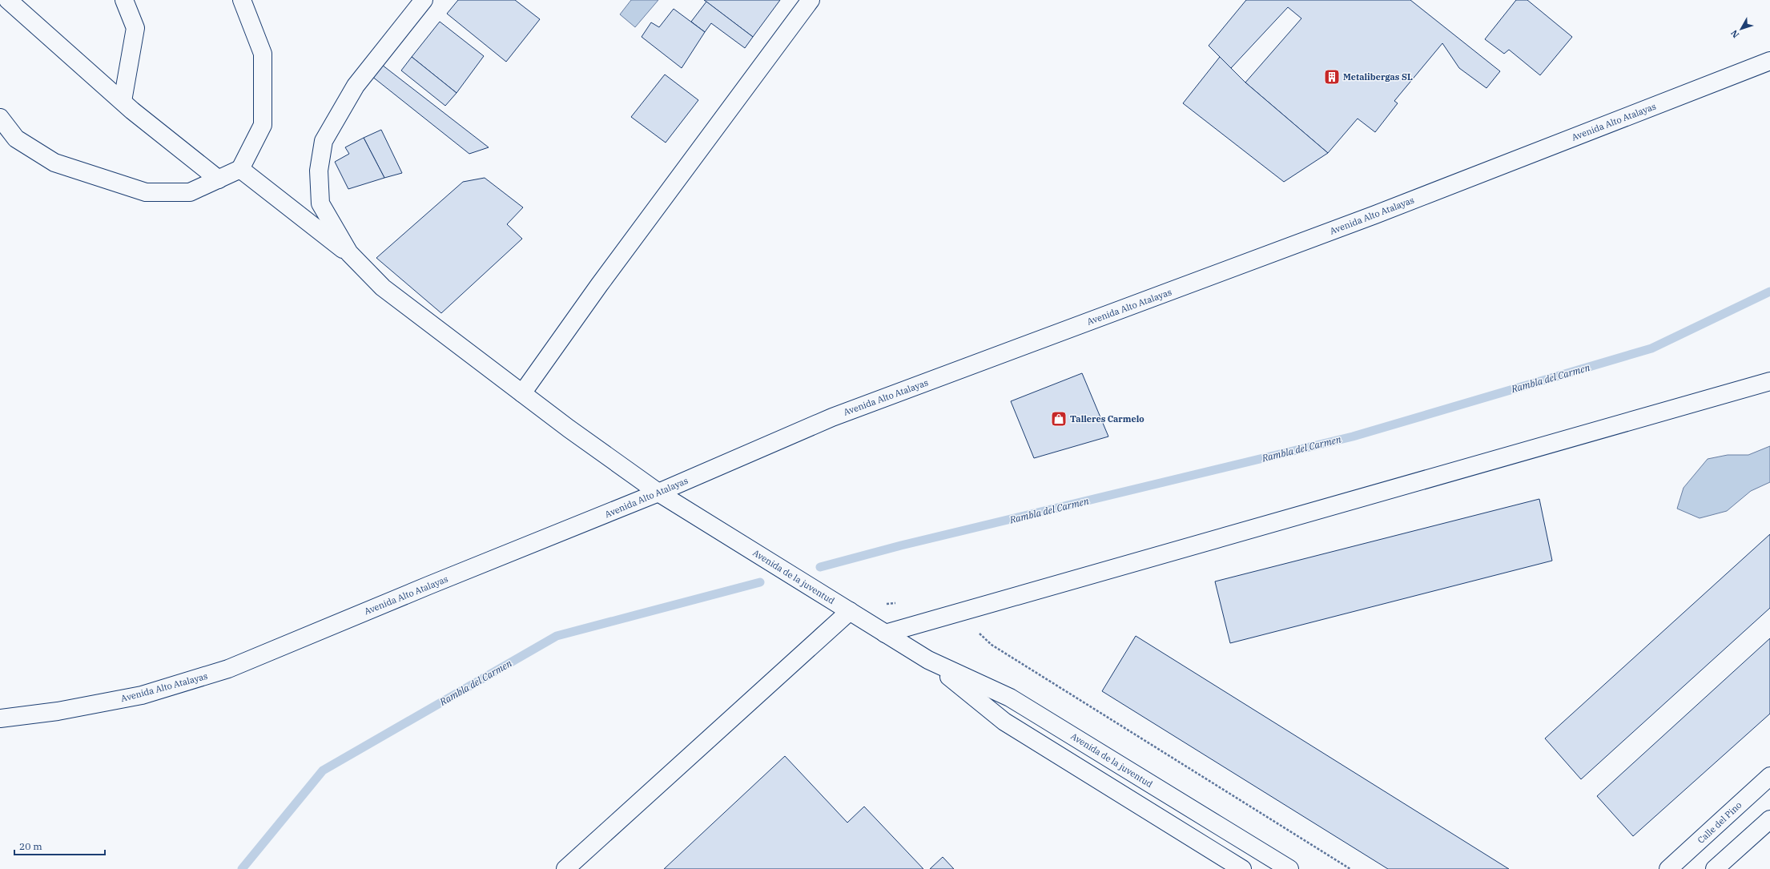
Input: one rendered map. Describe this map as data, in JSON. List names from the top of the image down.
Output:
{
  "streets": {
    "street": ["Avenida Alto Atalayas", "Avenida de la juventud", "Calle del Pino"]
  },
  "crossings": [
    ["Avenida Alto Atalayas", "Avenida de la juventud"]
  ],
  "water": ["Rambla del Carmen"],
  "places": {
    "building": ["Metalibergas SL"],
    "shop": ["Talleres Carmelo"]
  },
  "scale_bar": "20 m",
  "north": "bottom left"
}
